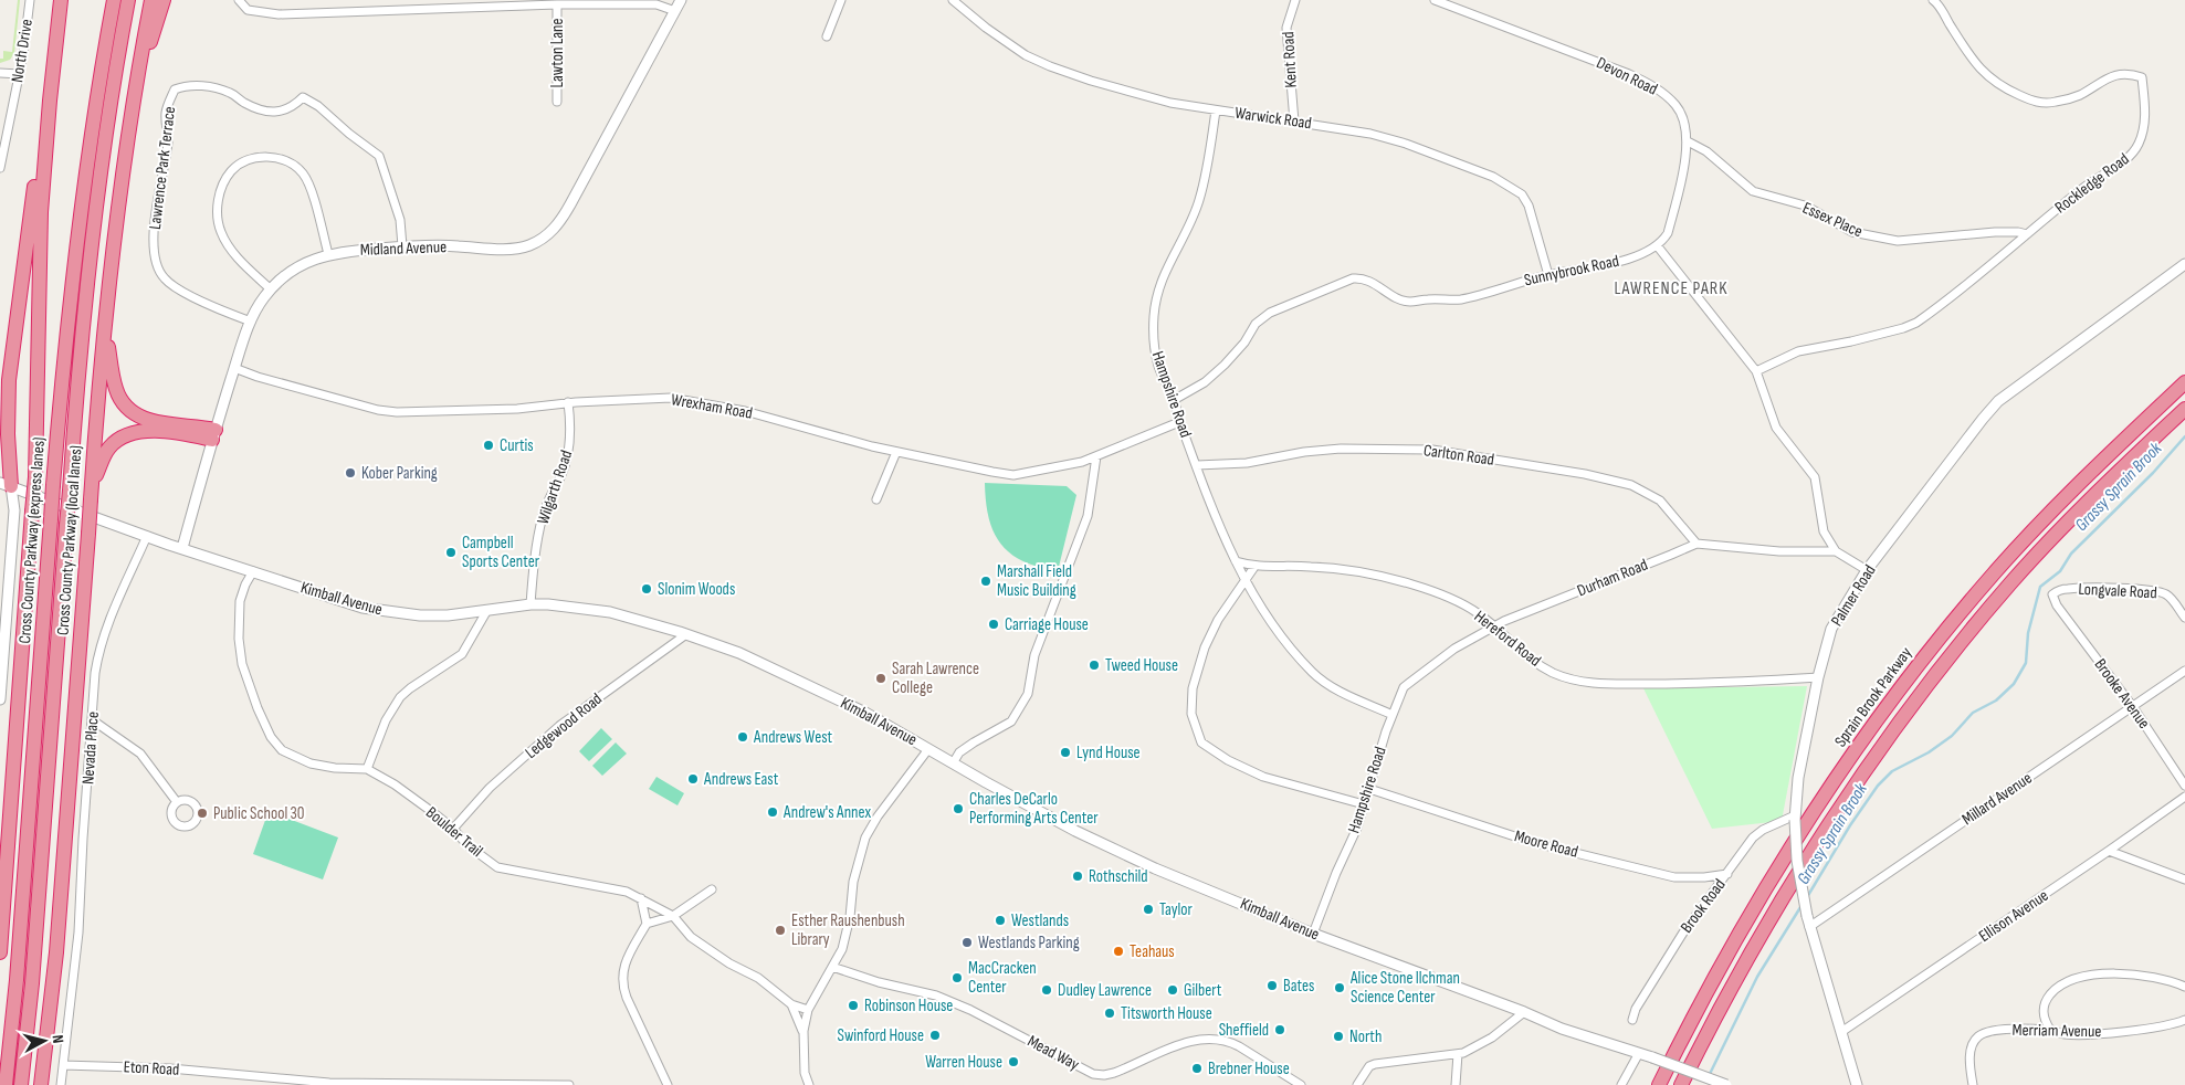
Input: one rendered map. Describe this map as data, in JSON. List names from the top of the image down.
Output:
{
  "streets": {
    "highway": ["Cross County Parkway (express lanes)", "Cross County Parkway (local lanes)", "Sprain Brook Parkway"],
    "street": [
      "North Drive",
      "Lawton Lane",
      "Kent Road",
      "Devon Road",
      "Warwick Road",
      "Lawrence Park Terrace",
      "Rockledge Road",
      "Essex Place",
      "Midland Avenue",
      "Sunnybrook Road",
      "Hampshire Road",
      "Wrexham Road",
      "Carlton Road",
      "Wilgarth Road",
      "Durham Road",
      "Longvale Road",
      "Palmer Road",
      "Kimball Avenue",
      "Hereford Road",
      "Brooke Avenue",
      "Ledgewood Road",
      "Nevada Place",
      "Millard Avenue",
      "Boulder Trail",
      "Moore Road",
      "Brook Road",
      "Ellison Avenue",
      "Merriam Avenue",
      "Mead Way",
      "Eton Road"
    ]
  },
  "crossings": [
    ["Kent Road", "Warwick Road"],
    ["Devon Road", "Essex Place"],
    ["Devon Road", "Sunnybrook Road"],
    ["Warwick Road", "Sunnybrook Road"],
    ["Warwick Road", "Hampshire Road"],
    ["Lawrence Park Terrace", "Midland Avenue"],
    ["Rockledge Road", "Essex Place"],
    ["Midland Avenue", "Wrexham Road"],
    ["Midland Avenue", "Kimball Avenue"],
    ["Sunnybrook Road", "Hampshire Road"],
    ["Hampshire Road", "Wrexham Road"],
    ["Hampshire Road", "Carlton Road"],
    ["Hampshire Road", "Durham Road"],
    ["Hampshire Road", "Kimball Avenue"],
    ["Hampshire Road", "Hereford Road"],
    ["Hampshire Road", "Moore Road"],
    ["Wrexham Road", "Wilgarth Road"],
    ["Carlton Road", "Durham Road"],
    ["Wilgarth Road", "Kimball Avenue"],
    ["Durham Road", "Hereford Road"],
    ["Longvale Road", "Brooke Avenue"],
    ["Palmer Road", "Hereford Road"],
    ["Palmer Road", "Millard Avenue"],
    ["Palmer Road", "Brook Road"],
    ["Palmer Road", "Ellison Avenue"],
    ["Kimball Avenue", "Ledgewood Road"],
    ["Kimball Avenue", "Nevada Place"],
    ["Kimball Avenue", "Boulder Trail"],
    ["Brooke Avenue", "Millard Avenue"],
    ["Ledgewood Road", "Boulder Trail"],
    ["Nevada Place", "Eton Road"],
    ["Moore Road", "Brook Road"]
  ],
  "districts": ["LAWRENCE PARK"],
  "water": ["Grassy Sprain Brook"],
  "places": [
    "Curtis",
    "Kober Parking",
    "Campbell Sports Center",
    "Marshall Field Music Building",
    "Slonim Woods",
    "Carriage House",
    "Tweed House",
    "Sarah Lawrence College",
    "Andrews West",
    "Lynd House",
    "Andrews East",
    "Charles DeCarlo Performing Arts Center",
    "Andrew's Annex",
    "Public School 30",
    "Rothschild",
    "Taylor",
    "Westlands",
    "Esther Raushenbush Library",
    "Westlands Parking",
    "Teahaus",
    "MacCracken Center",
    "Bates",
    "Alice Stone Ilchman Science Center",
    "Dudley Lawrence",
    "Gilbert",
    "Robinson House",
    "Titsworth House",
    "Sheffield",
    "Swinford House",
    "North",
    "Warren House",
    "Brebner House"
  ],
  "north": "right"
}
